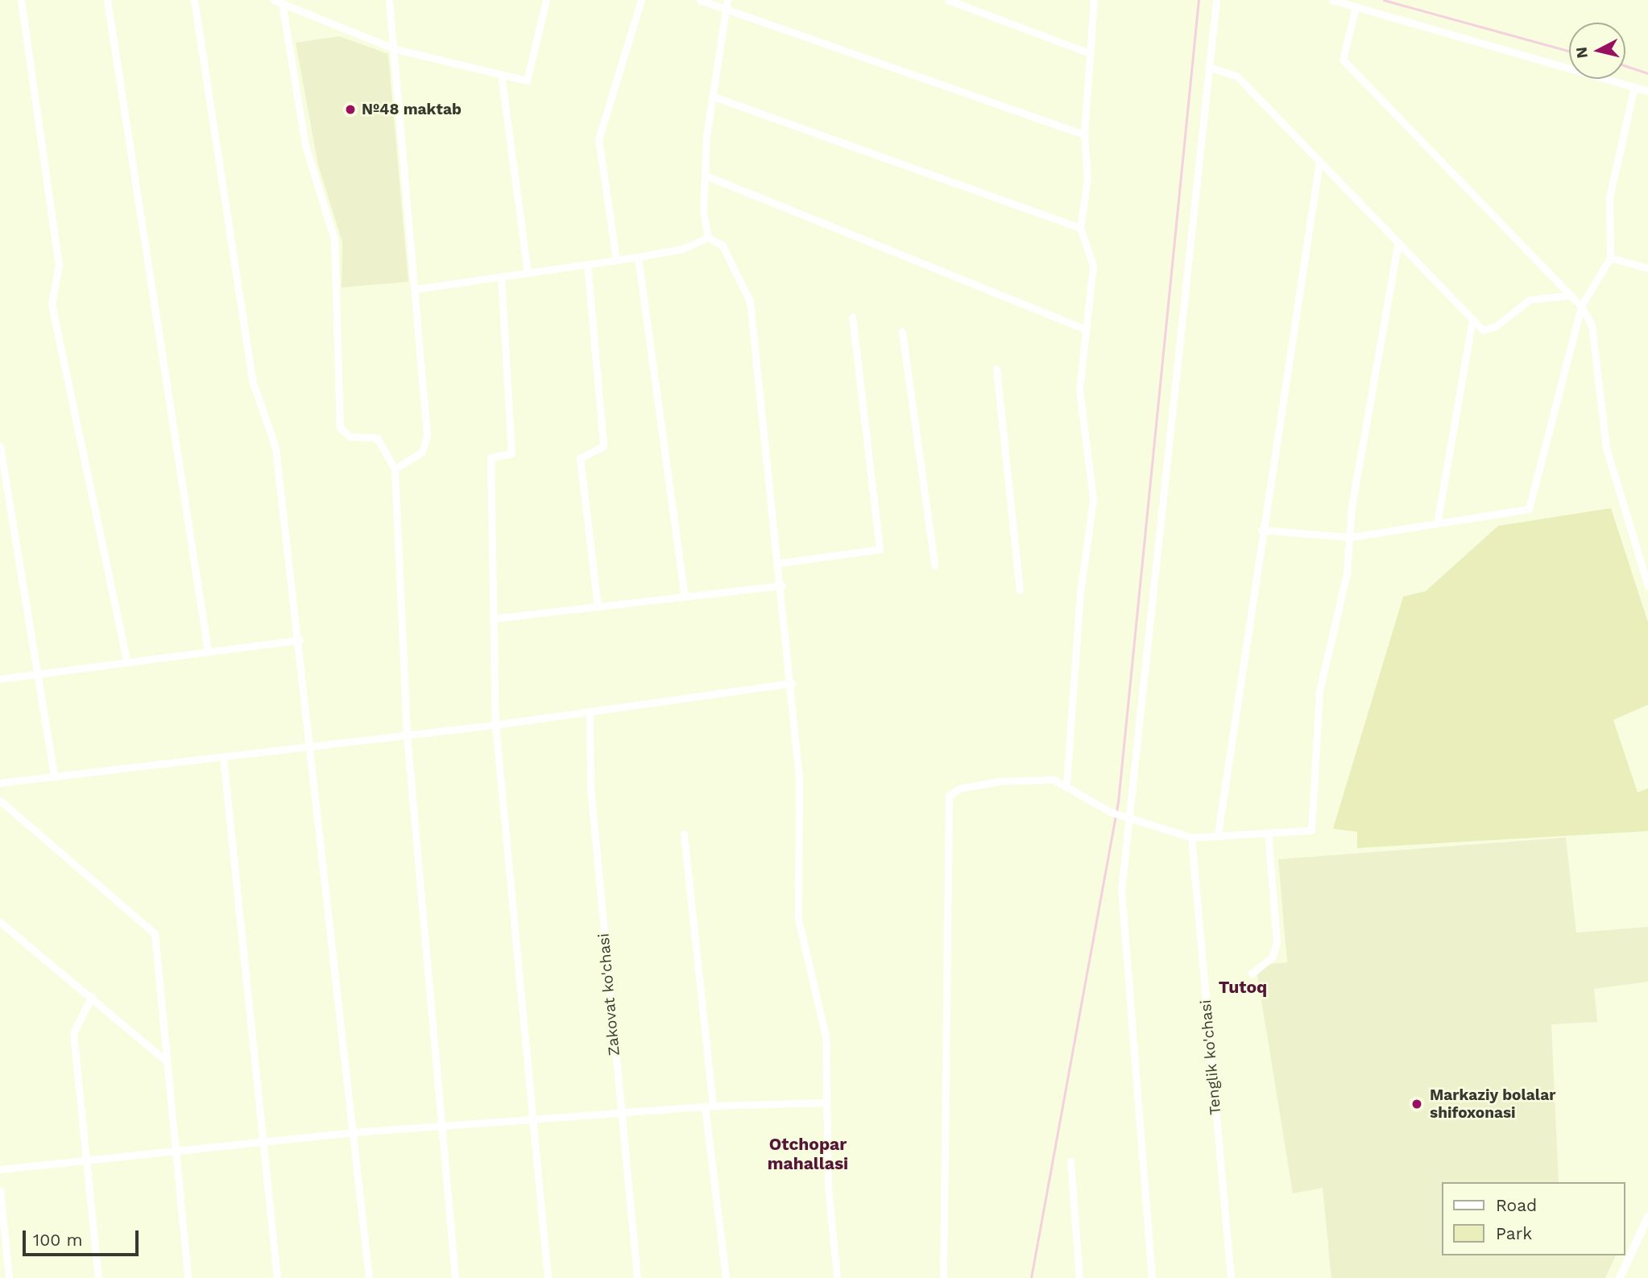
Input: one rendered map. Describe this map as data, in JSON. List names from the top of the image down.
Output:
{
  "streets": {
    "street": ["Zakovat ko'chasi", "Tenglik ko'chasi"]
  },
  "districts": ["Tutoq", "Otchopar mahallasi"],
  "places": ["№48 maktab", "Markaziy bolalar shifoxonasi"],
  "legend": ["Road", "Park"],
  "scale_bar": "100 m",
  "north": "left"
}
